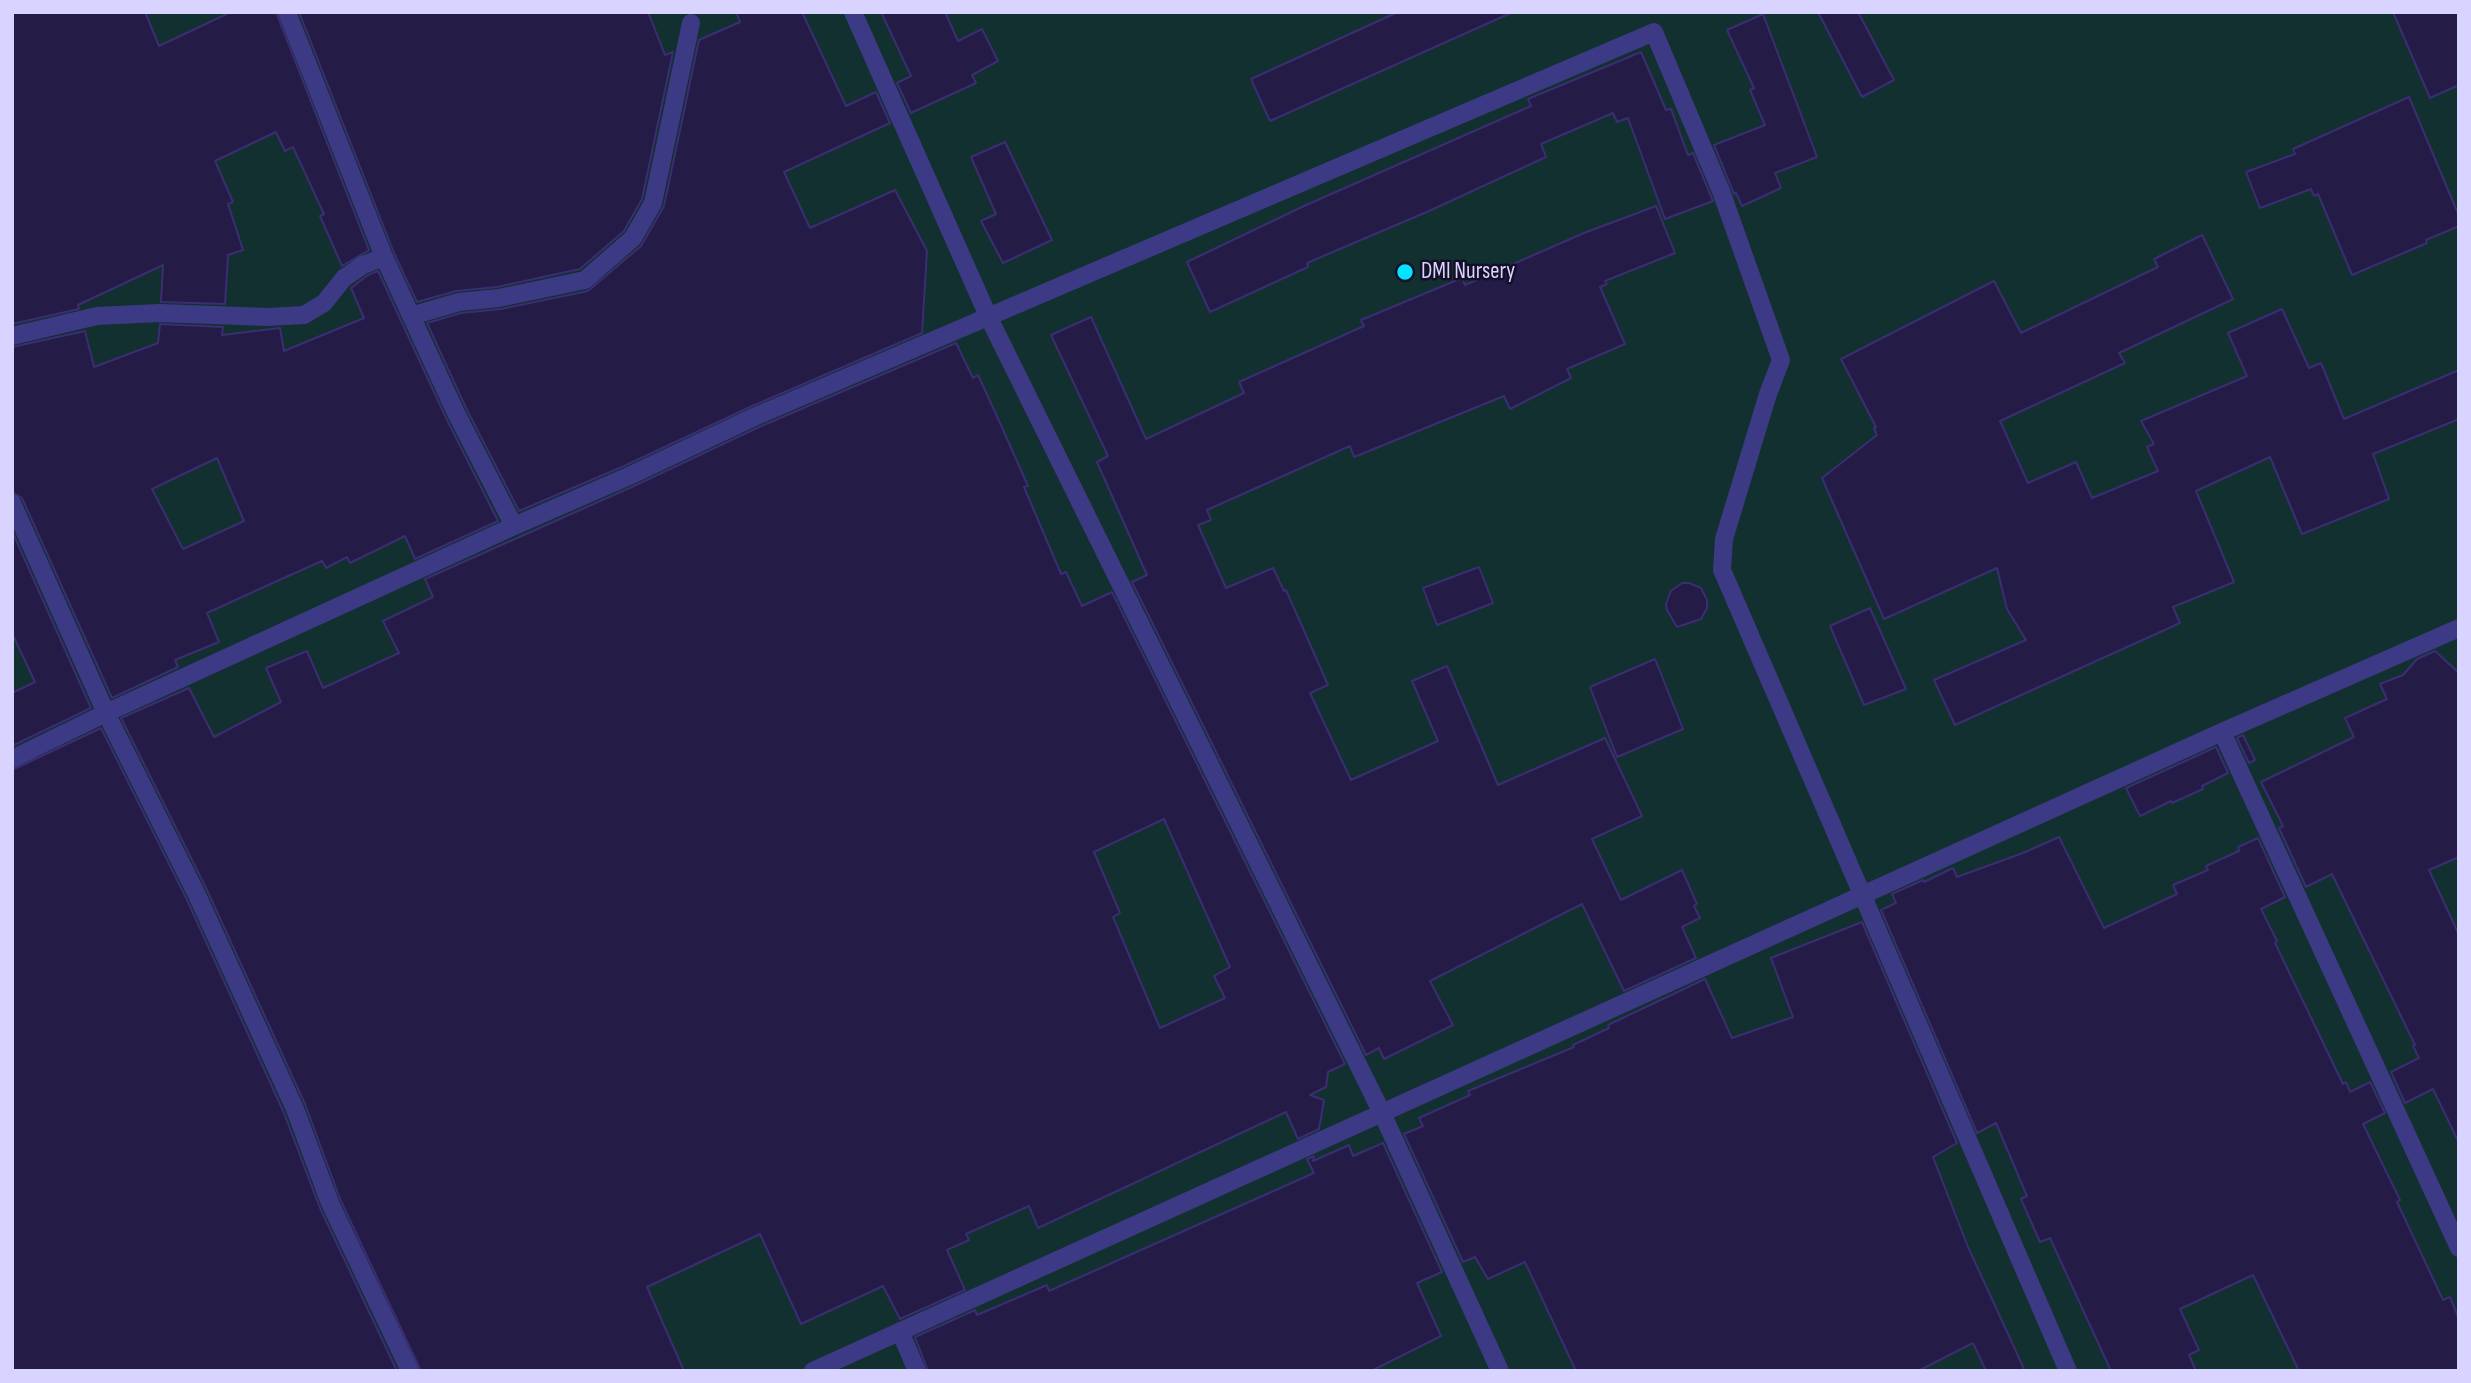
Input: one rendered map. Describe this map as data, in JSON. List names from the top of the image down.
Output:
{
  "places": ["DMI Nursery"]
}
